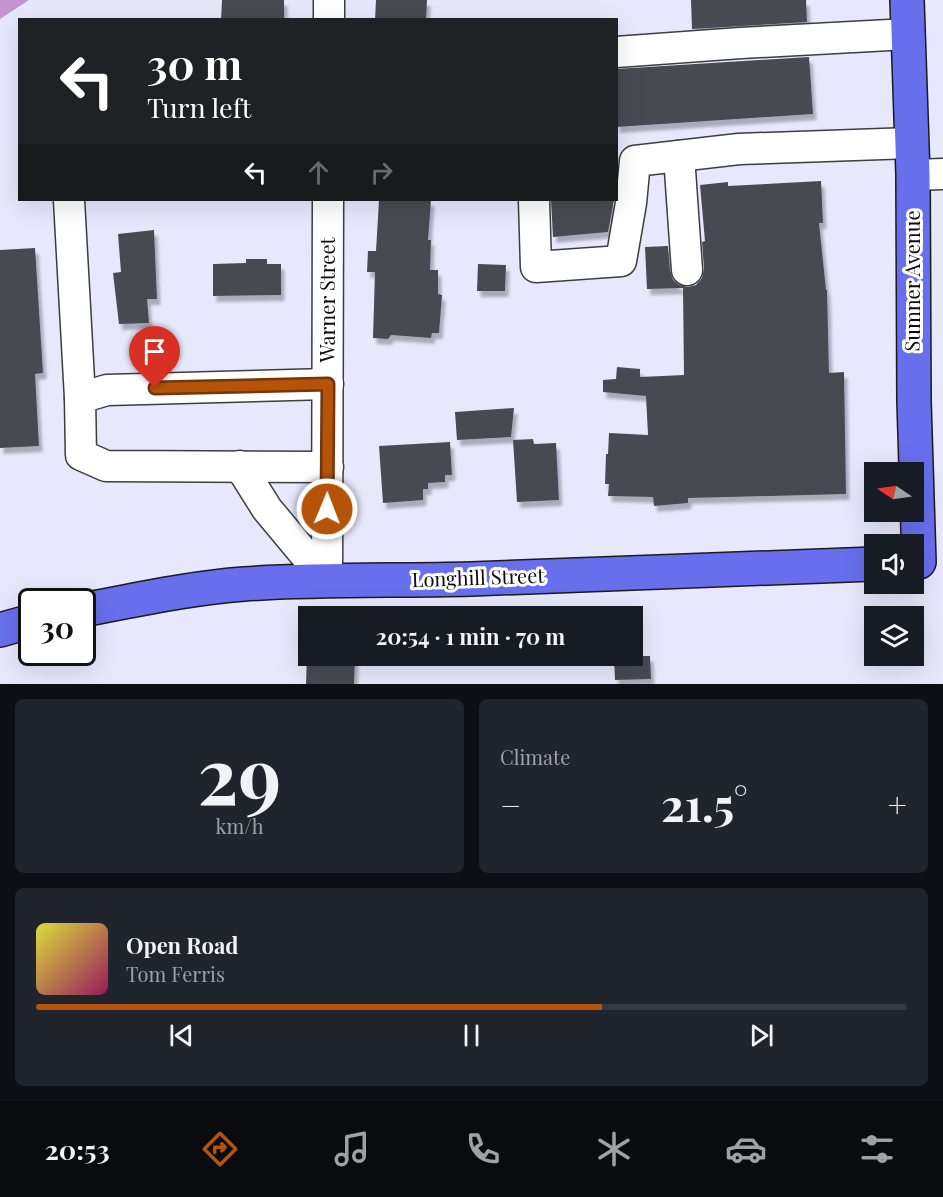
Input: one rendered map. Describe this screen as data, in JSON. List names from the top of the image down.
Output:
{
  "streets": {
    "main road": ["Sumner Avenue", "Longhill Street"],
    "street": ["Warner Street"]
  },
  "crossings": [
    ["Warner Street", "Longhill Street"]
  ],
  "north": "left",
  "page": {
    "turn": ["30 m", "Turn left"],
    "limit": "30",
    "trip": "20:54 · 1 min · 70 m",
    "tile": [
      ["29", "km/h"],
      "Climate"
    ],
    "heat": ["−", "21.5°", "+"],
    "song": ["Open Road", "Tom Ferris"],
    "tabs": "20:53"
  }
}
